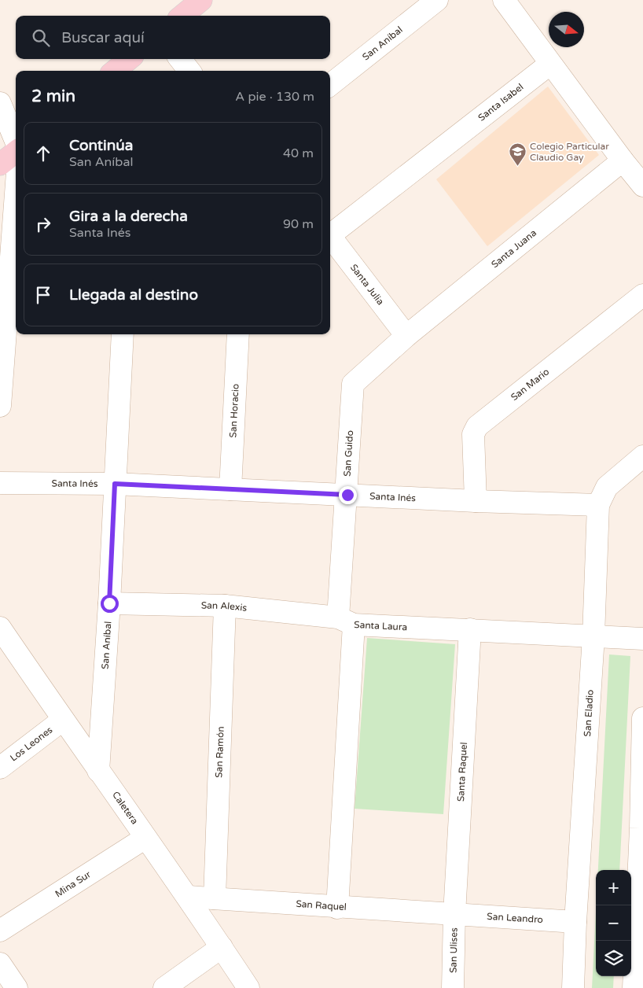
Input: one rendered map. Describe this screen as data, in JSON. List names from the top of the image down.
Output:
{
  "streets": {
    "street": [
      "San Aníbal",
      "Santa Isabel",
      "Santa Juana",
      "Santa Julia",
      "San Mario",
      "San Horacio",
      "San Guido",
      "Santa Inés",
      "San Alexis",
      "Santa Laura",
      "San Eladio",
      "Los Leones",
      "San Ramón",
      "Santa Raquel",
      "Caletera",
      "Mina Sur",
      "San Raquel",
      "San Leandro",
      "San Ulises"
    ]
  },
  "crossings": [
    ["San Aníbal", "Santa Inés"],
    ["San Aníbal", "San Alexis"],
    ["San Aníbal", "Caletera"],
    ["Santa Juana", "Santa Julia"],
    ["Santa Juana", "San Guido"],
    ["Santa Julia", "San Guido"],
    ["San Mario", "Santa Inés"],
    ["San Horacio", "Santa Inés"],
    ["San Guido", "Santa Inés"],
    ["San Guido", "San Alexis"],
    ["San Guido", "Santa Laura"],
    ["Santa Inés", "San Eladio"],
    ["San Alexis", "Santa Laura"],
    ["San Alexis", "San Ramón"],
    ["Santa Laura", "San Eladio"],
    ["Santa Laura", "Santa Raquel"],
    ["Santa Laura", "San Raquel"],
    ["San Eladio", "San Leandro"],
    ["Los Leones", "Caletera"],
    ["San Ramón", "San Raquel"],
    ["Santa Raquel", "San Raquel"],
    ["Santa Raquel", "San Leandro"],
    ["Santa Raquel", "San Ulises"],
    ["Caletera", "Mina Sur"],
    ["Caletera", "San Raquel"],
    ["San Raquel", "San Leandro"],
    ["San Raquel", "San Ulises"],
    ["San Leandro", "San Ulises"]
  ],
  "places": {
    "school or university": ["Colegio Particular Claudio Gay"]
  },
  "north": "right",
  "page": {
    "search": "Buscar aquí",
    "heading": ["2 min", "A pie · 130 m"],
    "list": [
      ["Continúa", "San Aníbal", "40 m"],
      ["Gira a la derecha", "Santa Inés", "90 m"],
      "Llegada al destino"
    ],
    "map_buttons": ["+", "−"]
  }
}
